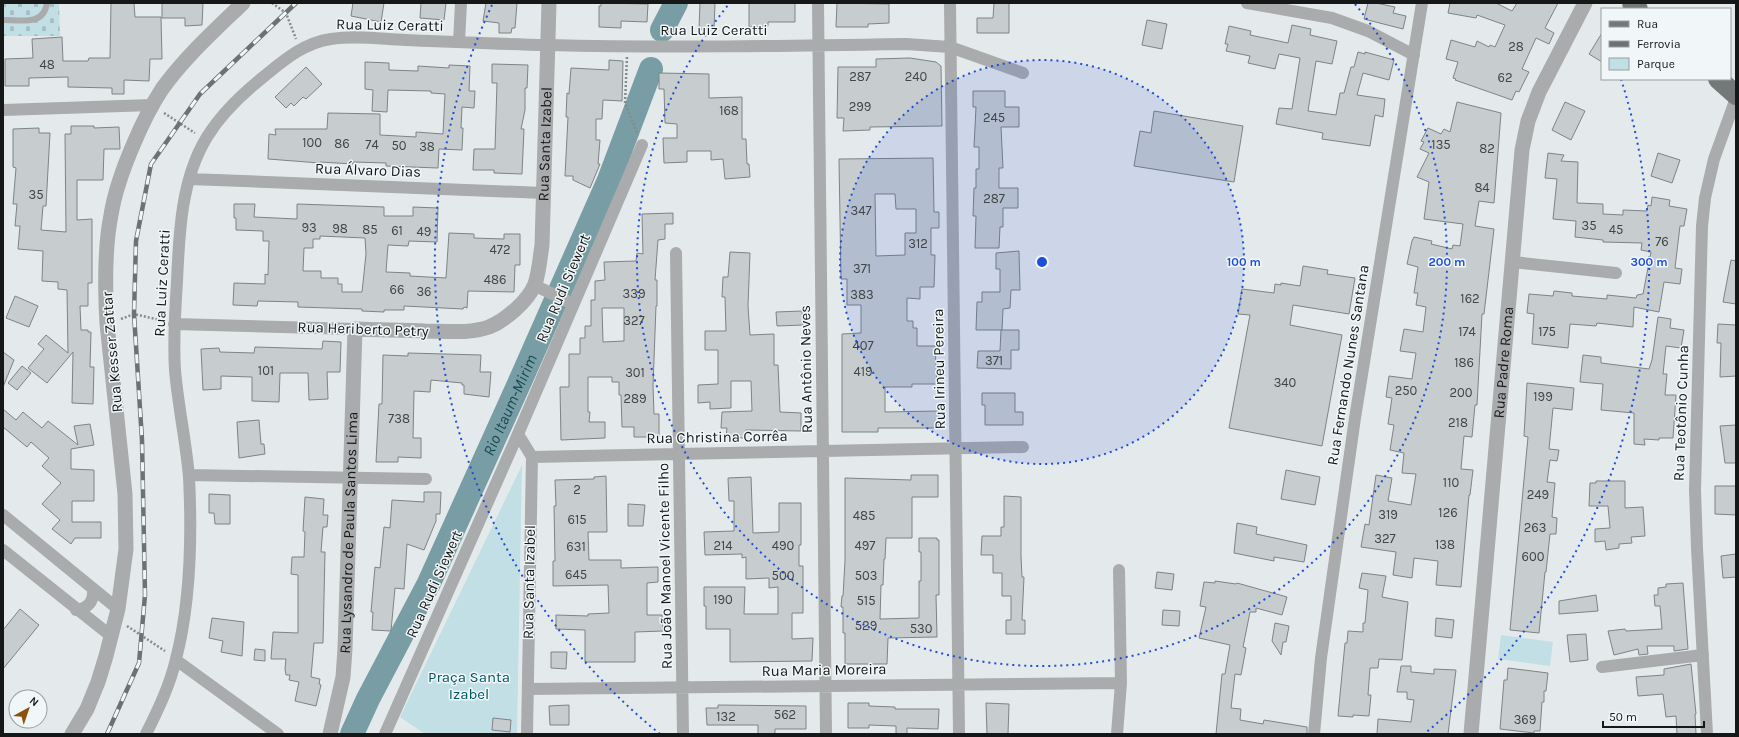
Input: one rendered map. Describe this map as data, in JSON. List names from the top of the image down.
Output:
{
  "streets": {
    "street": [
      "Rua Luiz Ceratti",
      "Rua Santa Izabel",
      "Rua Álvaro Dias",
      "Rua Rudi Siewert",
      "Rua Heriberto Petry",
      "Rua Kesser Zattar",
      "Rua Padre Roma",
      "Rua Fernando Nunes Santana",
      "Rua Antônio Neves",
      "Rua Irineu Pereira",
      "Rua Teotônio Cunha",
      "Rua Christina Corrêa",
      "Rua Lysandro de Paula Santos Lima",
      "Rua João Manoel Vicente Filho",
      "Rua Maria Moreira"
    ]
  },
  "crossings": [
    ["Rua Luiz Ceratti", "Rua Santa Izabel"],
    ["Rua Luiz Ceratti", "Rua Álvaro Dias"],
    ["Rua Luiz Ceratti", "Rua Heriberto Petry"],
    ["Rua Luiz Ceratti", "Rua Antônio Neves"],
    ["Rua Luiz Ceratti", "Rua Irineu Pereira"],
    ["Rua Santa Izabel", "Rua Álvaro Dias"],
    ["Rua Santa Izabel", "Rua Heriberto Petry"],
    ["Rua Santa Izabel", "Rua Christina Corrêa"],
    ["Rua Santa Izabel", "Rua Maria Moreira"],
    ["Rua Heriberto Petry", "Rua Lysandro de Paula Santos Lima"],
    ["Rua Antônio Neves", "Rua Christina Corrêa"],
    ["Rua Antônio Neves", "Rua Maria Moreira"],
    ["Rua Irineu Pereira", "Rua Christina Corrêa"],
    ["Rua Irineu Pereira", "Rua Maria Moreira"],
    ["Rua Christina Corrêa", "Rua João Manoel Vicente Filho"],
    ["Rua João Manoel Vicente Filho", "Rua Maria Moreira"]
  ],
  "water": ["Rio Itaum-Mirim"],
  "parks": ["Praça Santa Izabel"],
  "house_numbers": [
    "28",
    "48",
    "287",
    "240",
    "62",
    "299",
    "168",
    "245",
    "100",
    "86",
    "74",
    "135",
    "50",
    "38",
    "82",
    "84",
    "35",
    "287",
    "347",
    "35",
    "93",
    "98",
    "85",
    "45",
    "61",
    "49",
    "76",
    "312",
    "472",
    "371",
    "486",
    "66",
    "36",
    "339",
    "383",
    "162",
    "327",
    "174",
    "175",
    "407",
    "371",
    "186",
    "101",
    "419",
    "301",
    "340",
    "250",
    "200",
    "199",
    "289",
    "738",
    "218",
    "110",
    "2",
    "249",
    "126",
    "319",
    "485",
    "615",
    "263",
    "327",
    "138",
    "214",
    "490",
    "497",
    "631",
    "600",
    "645",
    "500",
    "503",
    "190",
    "515",
    "529",
    "530",
    "562",
    "132",
    "369"
  ],
  "legend": ["Rua", "Ferrovia", "Parque"],
  "scale_bar": "50 m",
  "north": "top right",
  "rings": ["100 m", "200 m", "300 m"]
}
